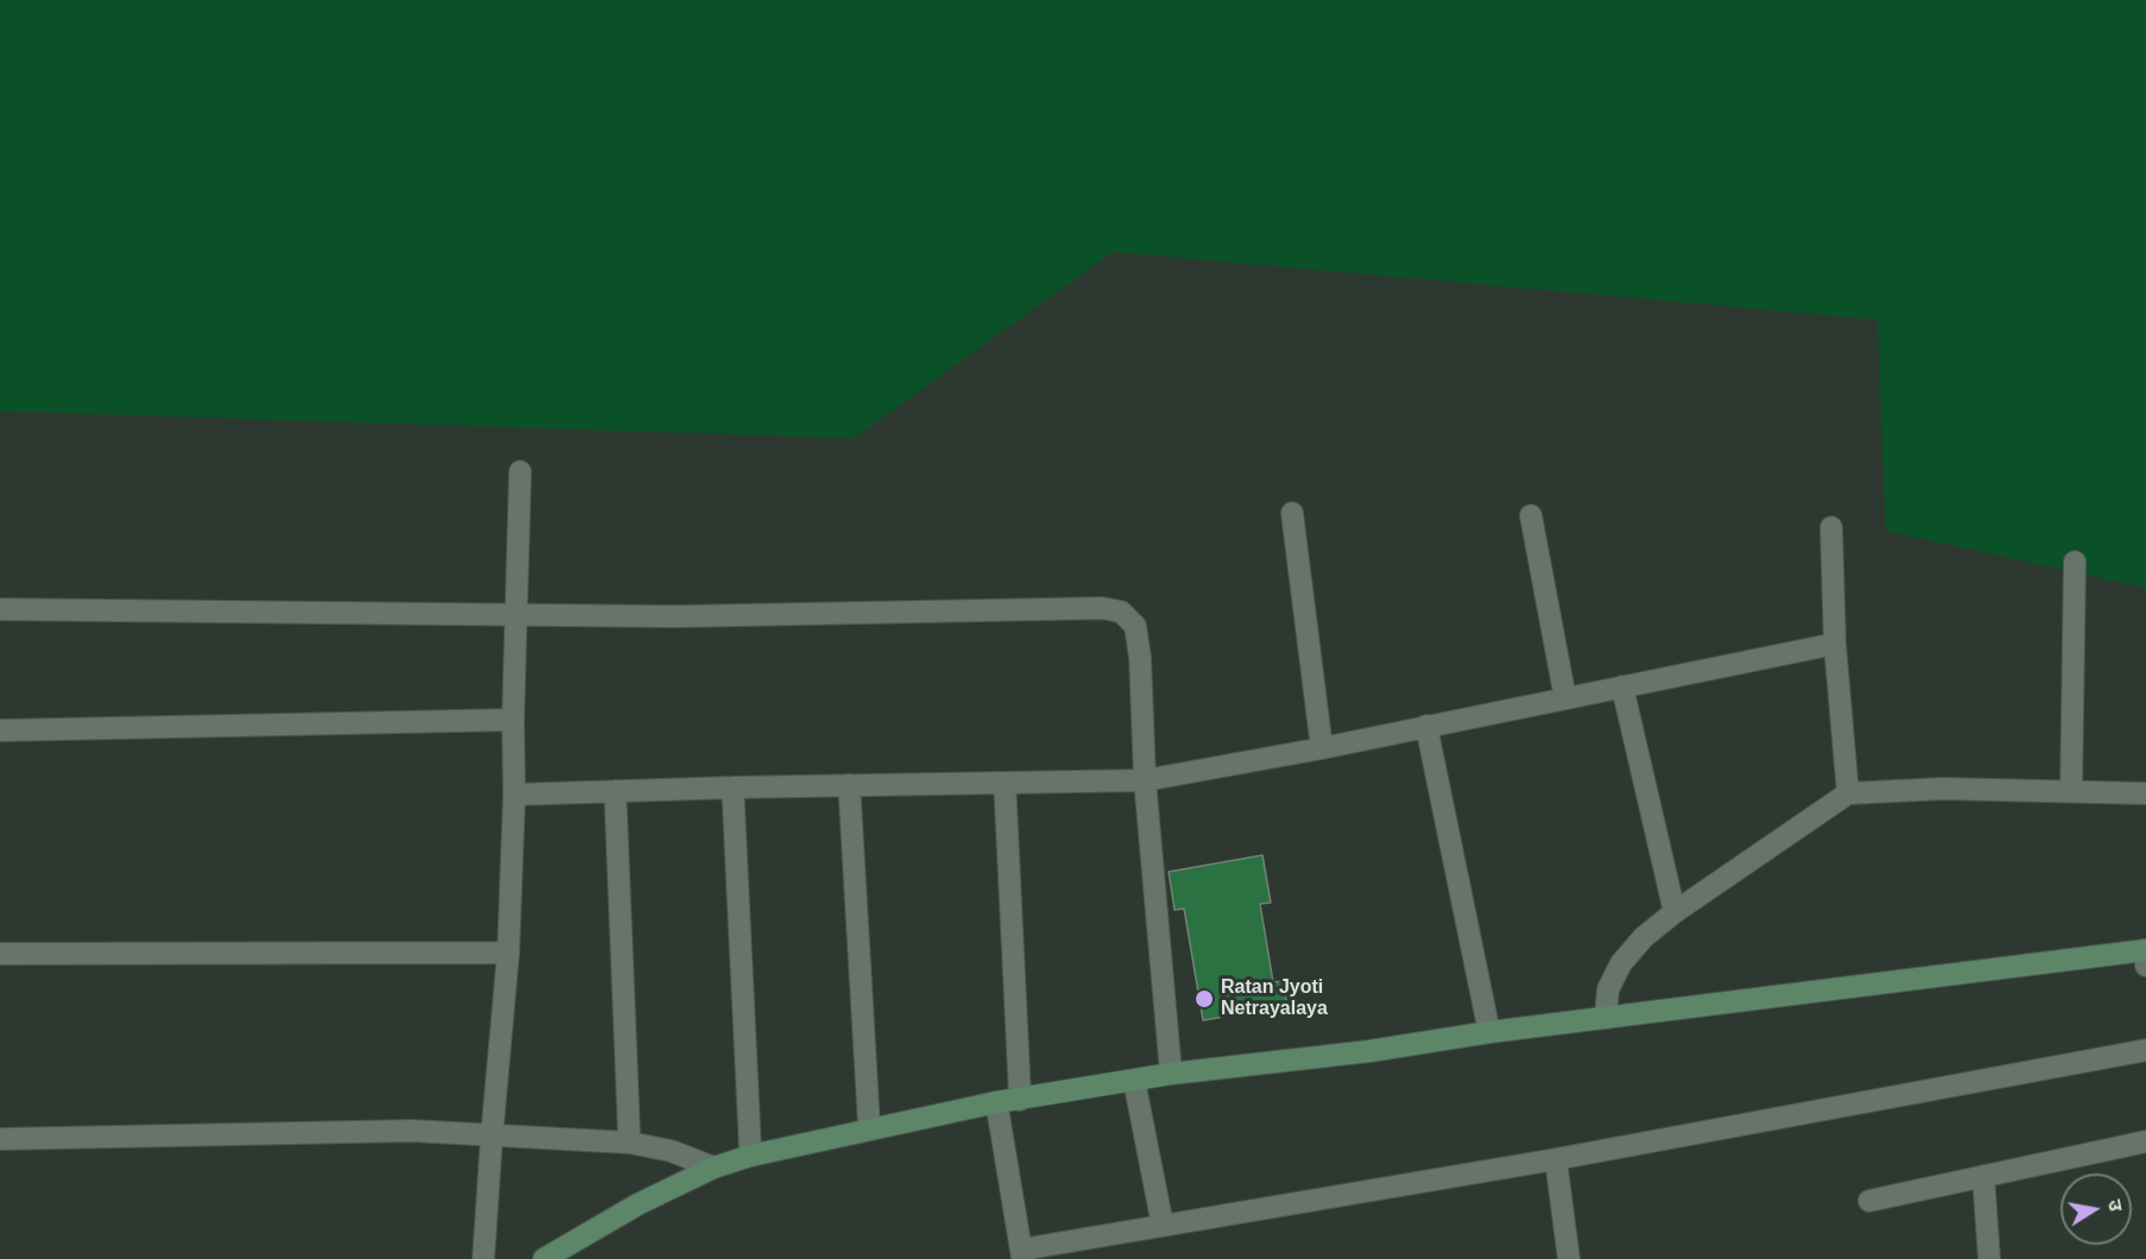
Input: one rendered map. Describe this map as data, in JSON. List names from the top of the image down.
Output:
{
  "places": ["Ratan Jyoti Netrayalaya"],
  "north": "right"
}
